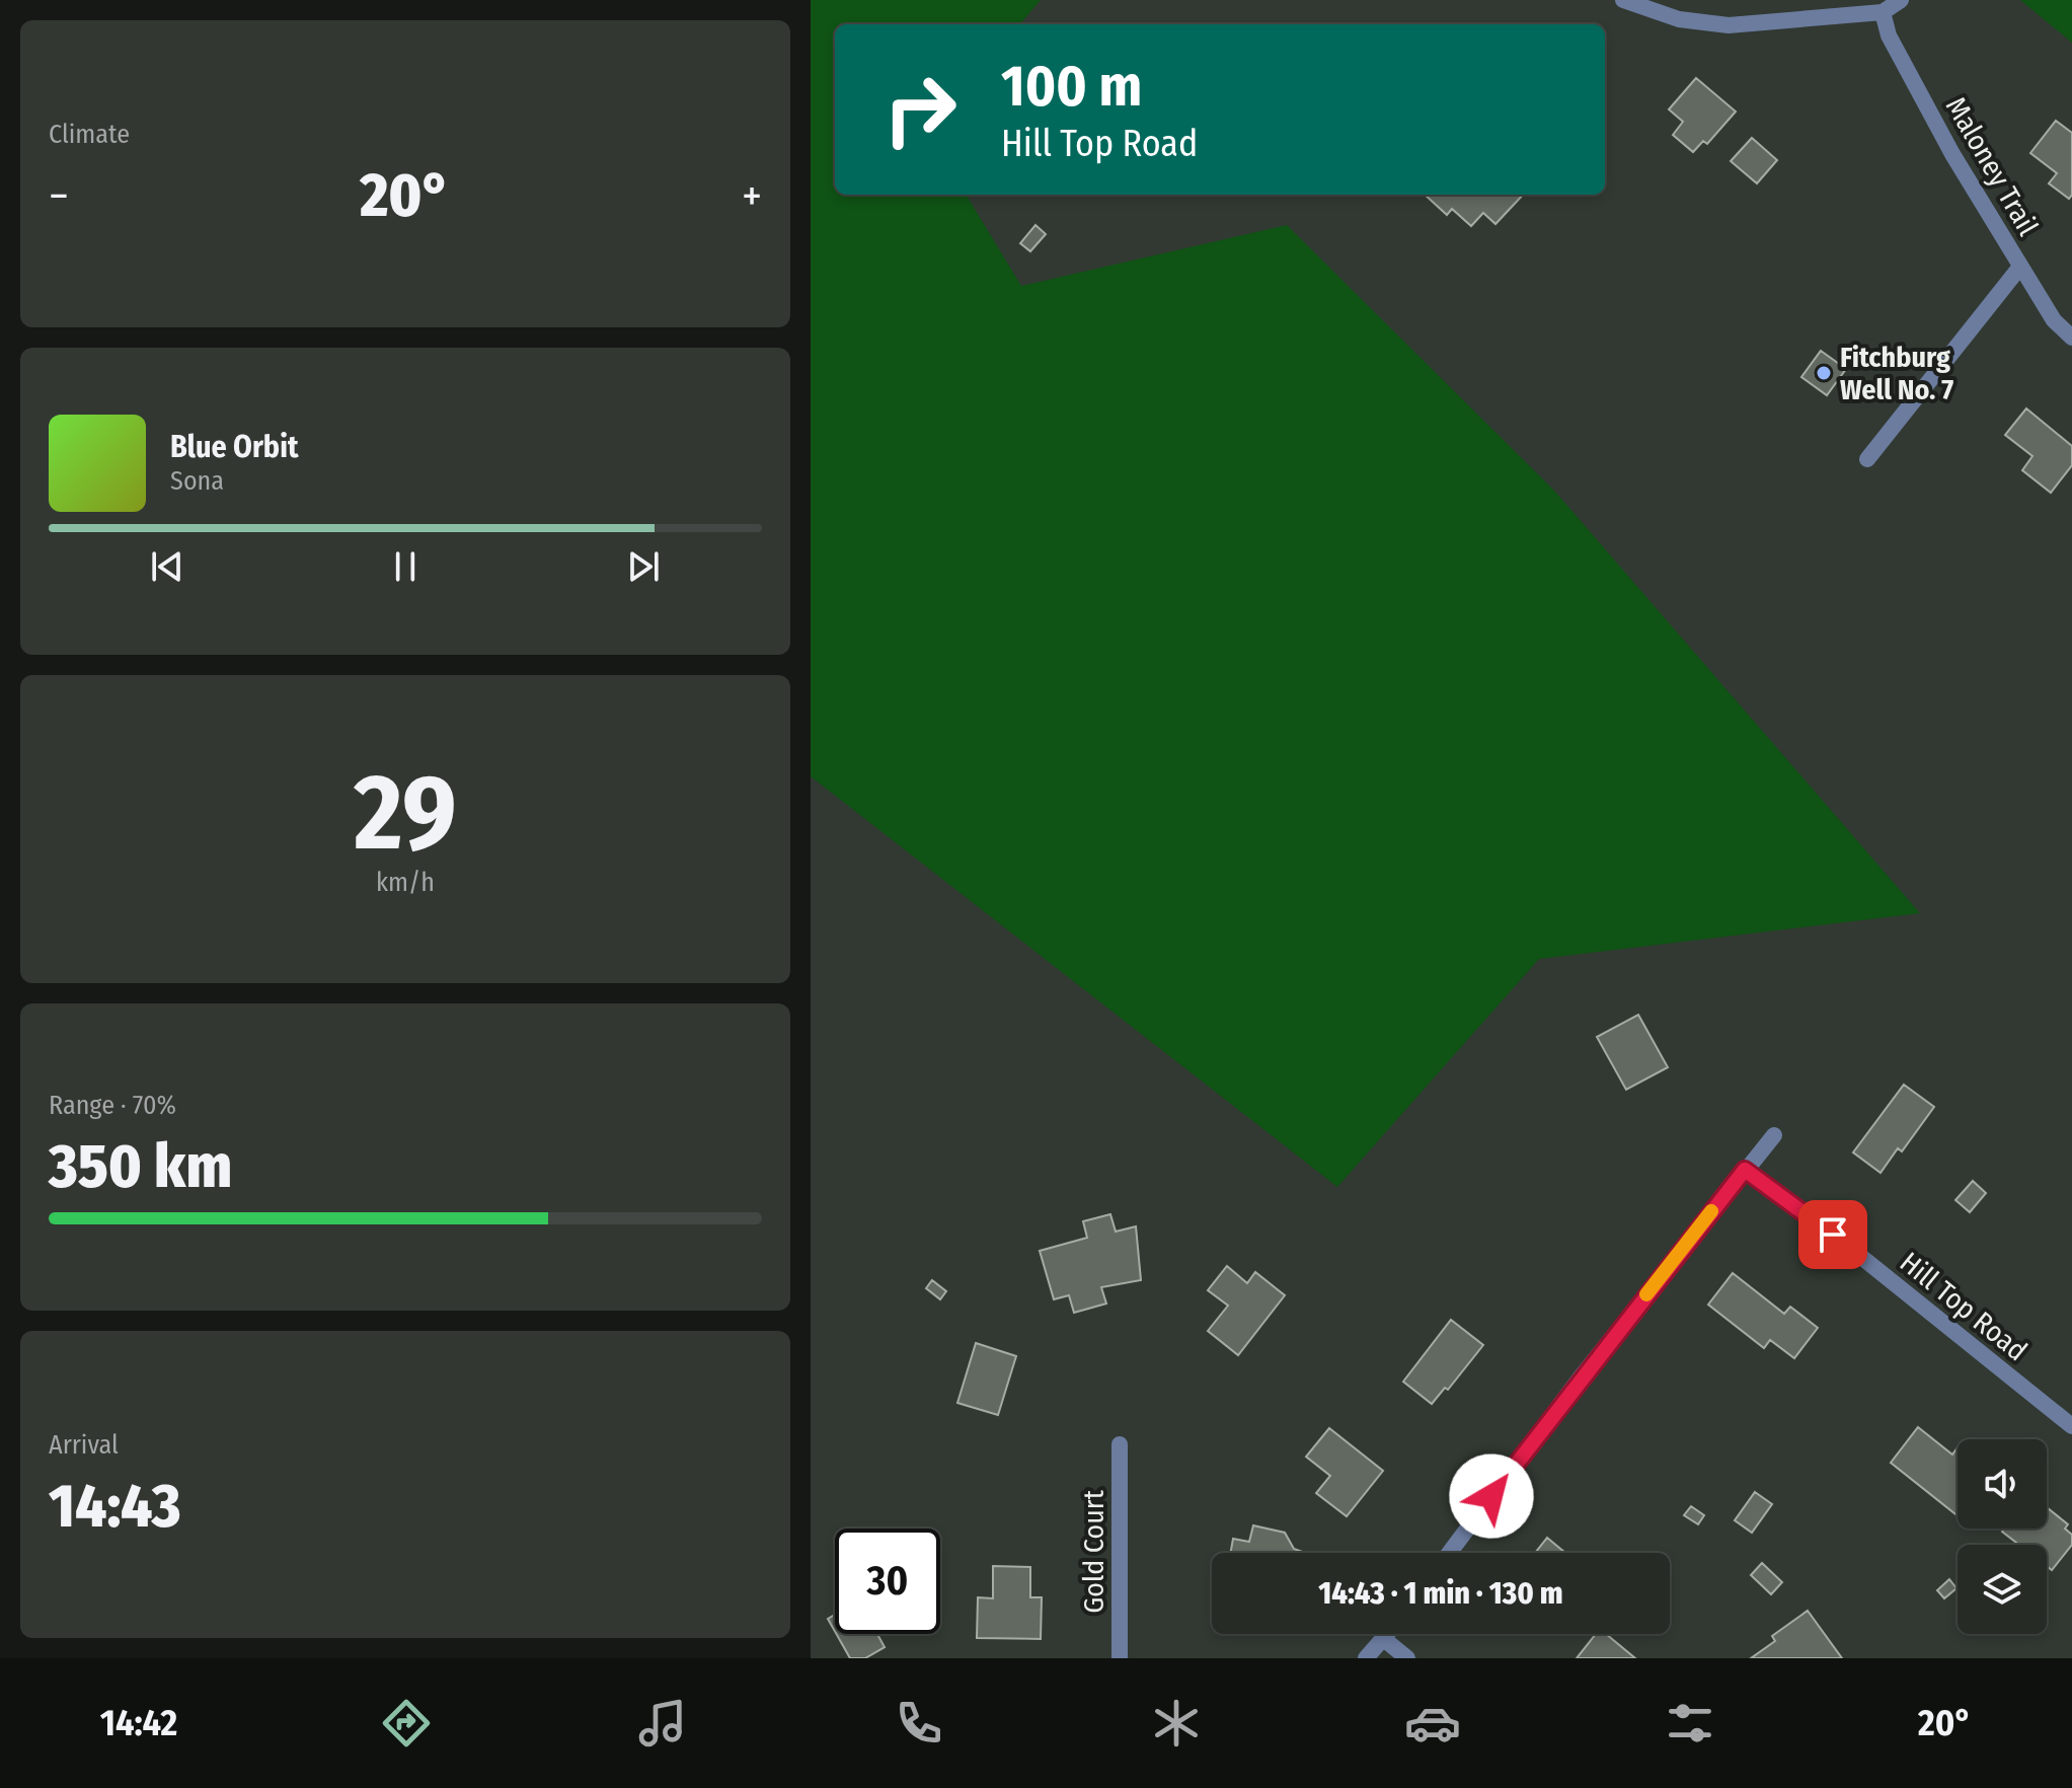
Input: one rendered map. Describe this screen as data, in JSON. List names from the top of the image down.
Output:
{
  "streets": {
    "street": ["Maloney Trail", "Hill Top Road", "Gold Court"]
  },
  "places": ["Fitchburg Well No. 7"],
  "page": {
    "tile": [
      "Climate",
      ["29", "km/h"],
      ["Range · 70%", "350 km"],
      ["Arrival", "14:43"]
    ],
    "turn": ["100 m", "Hill Top Road"],
    "heat": ["−", "20°", "+"],
    "song": ["Blue Orbit", "Sona"],
    "limit": "30",
    "trip": "14:43 · 1 min · 130 m",
    "tabs": ["14:42", "20°"]
  }
}
